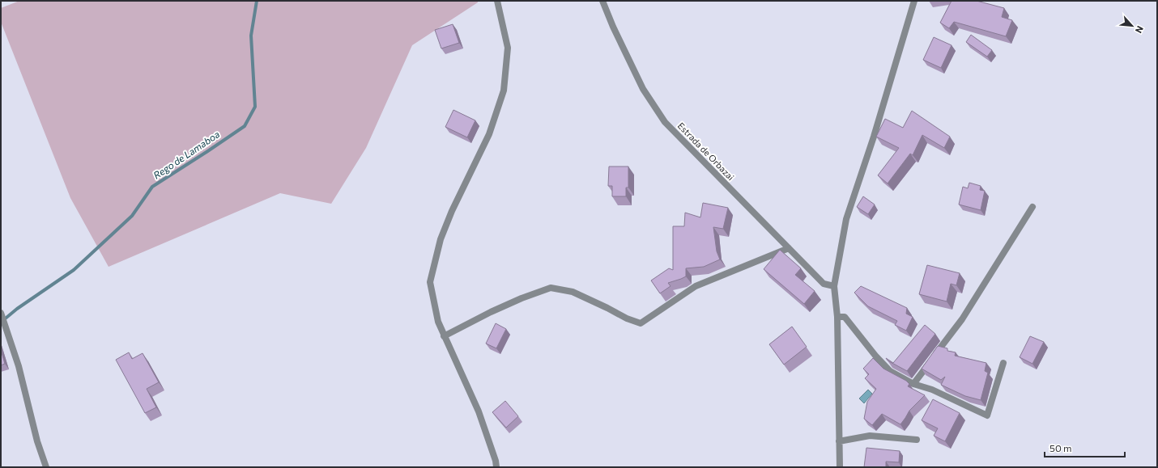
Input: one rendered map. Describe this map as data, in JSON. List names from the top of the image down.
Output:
{
  "streets": {
    "street": ["Estrada de Orbazai"]
  },
  "water": ["Rego de Lamaboa"],
  "scale_bar": "50 m",
  "north": "bottom right"
}
